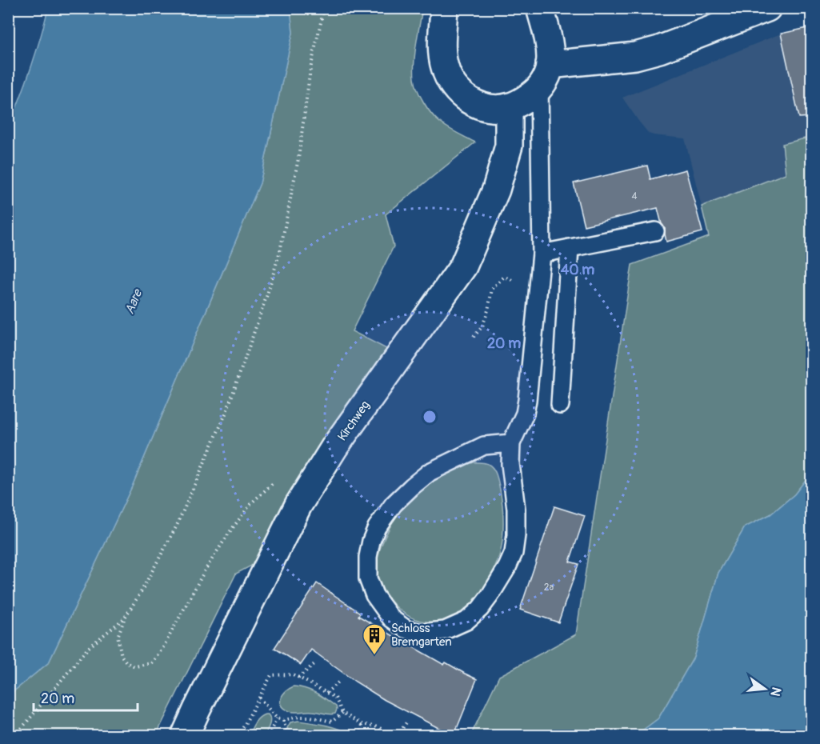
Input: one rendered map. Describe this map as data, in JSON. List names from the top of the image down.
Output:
{
  "streets": {
    "street": ["Kirchweg"]
  },
  "water": ["Aare"],
  "places": {
    "building": ["Schloss Bremgarten"]
  },
  "house_numbers": ["4", "2a"],
  "scale_bar": "20 m",
  "north": "right",
  "rings": ["40 m", "20 m"]
}
